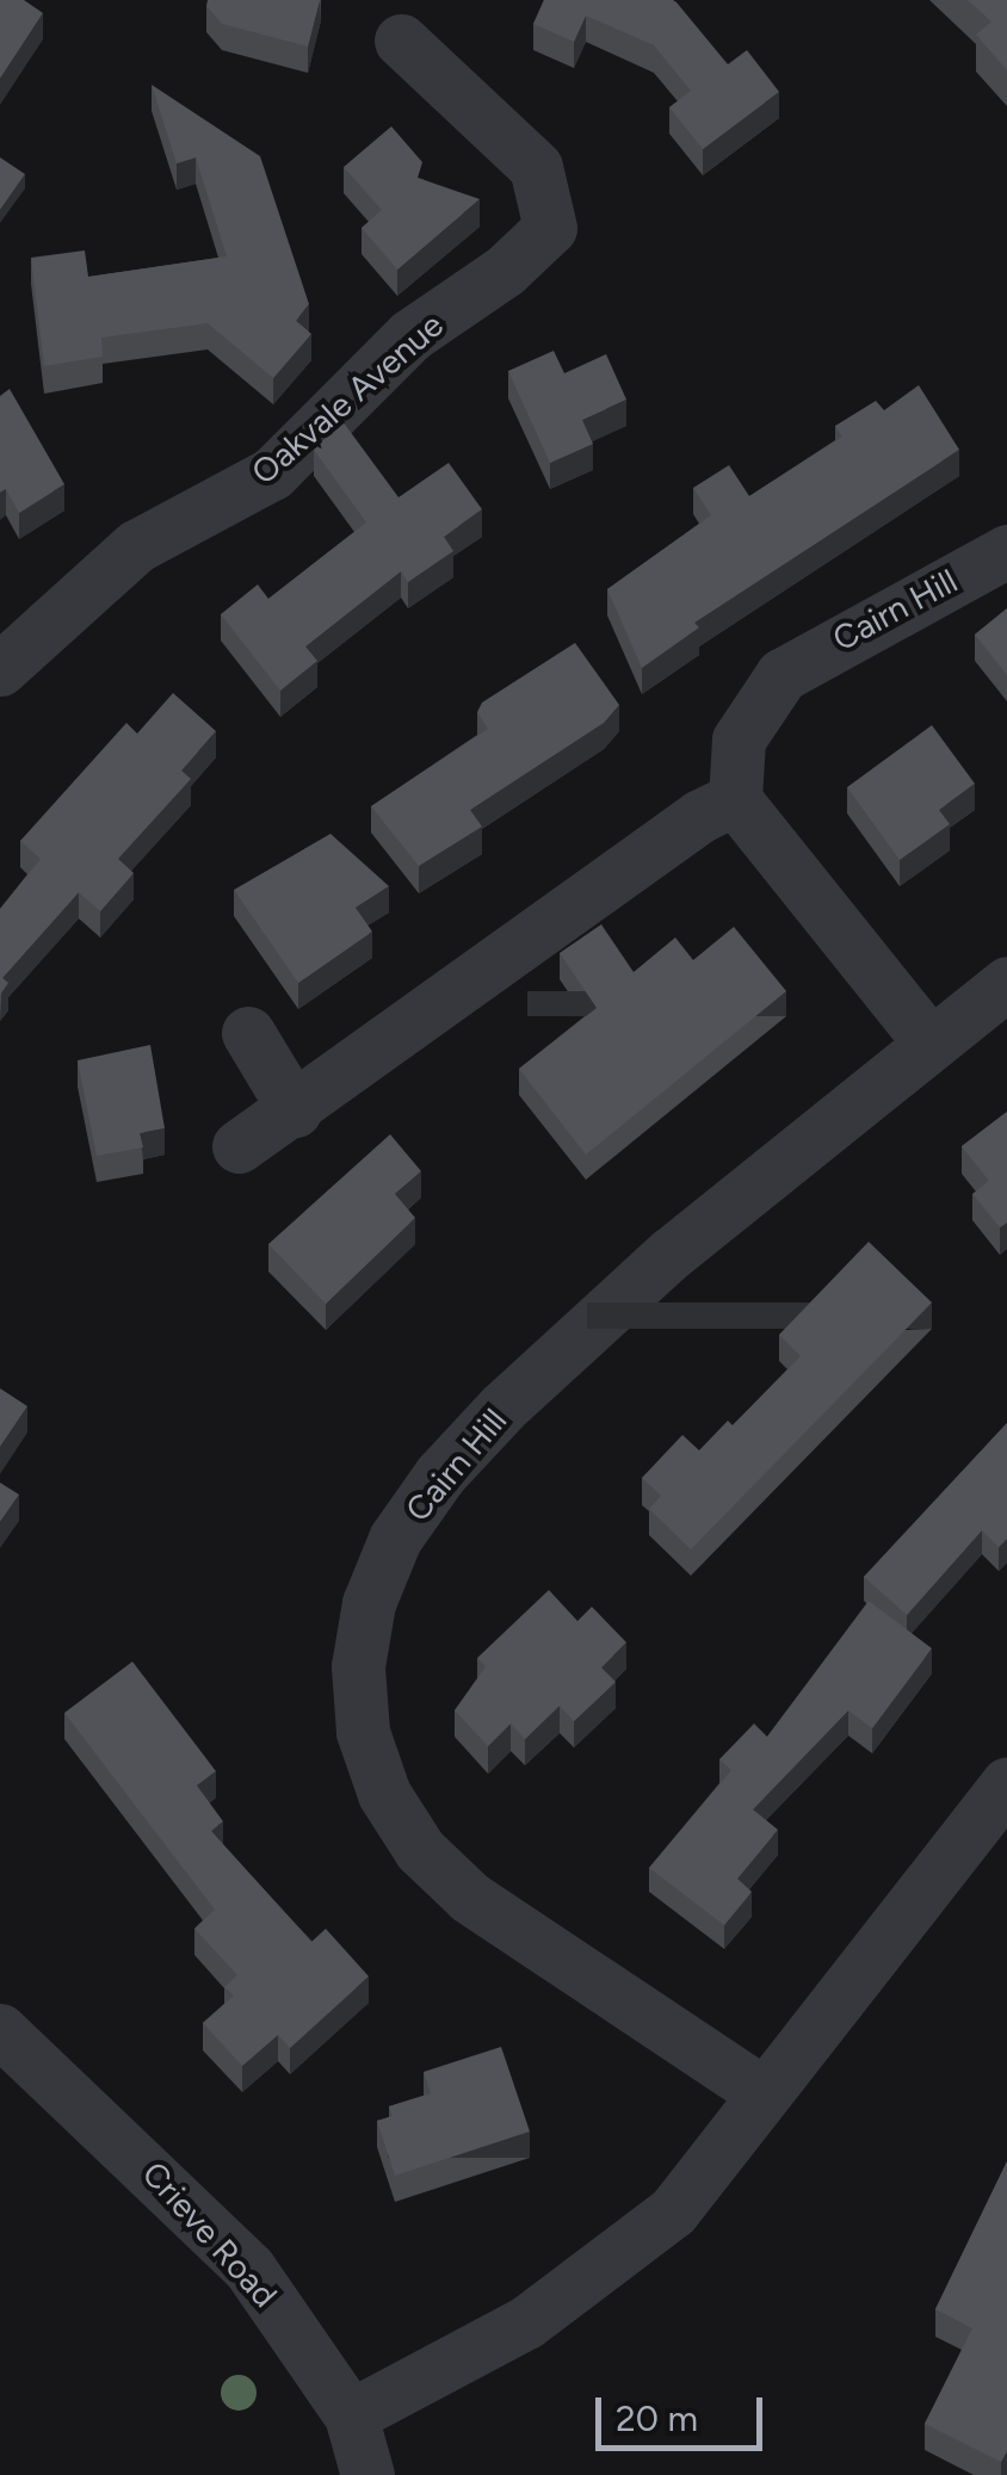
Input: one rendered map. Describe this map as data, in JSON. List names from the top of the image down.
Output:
{
  "streets": {
    "street": ["Oakvale Avenue", "Cairn Hill", "Crieve Road"]
  },
  "scale_bar": "20 m"
}
